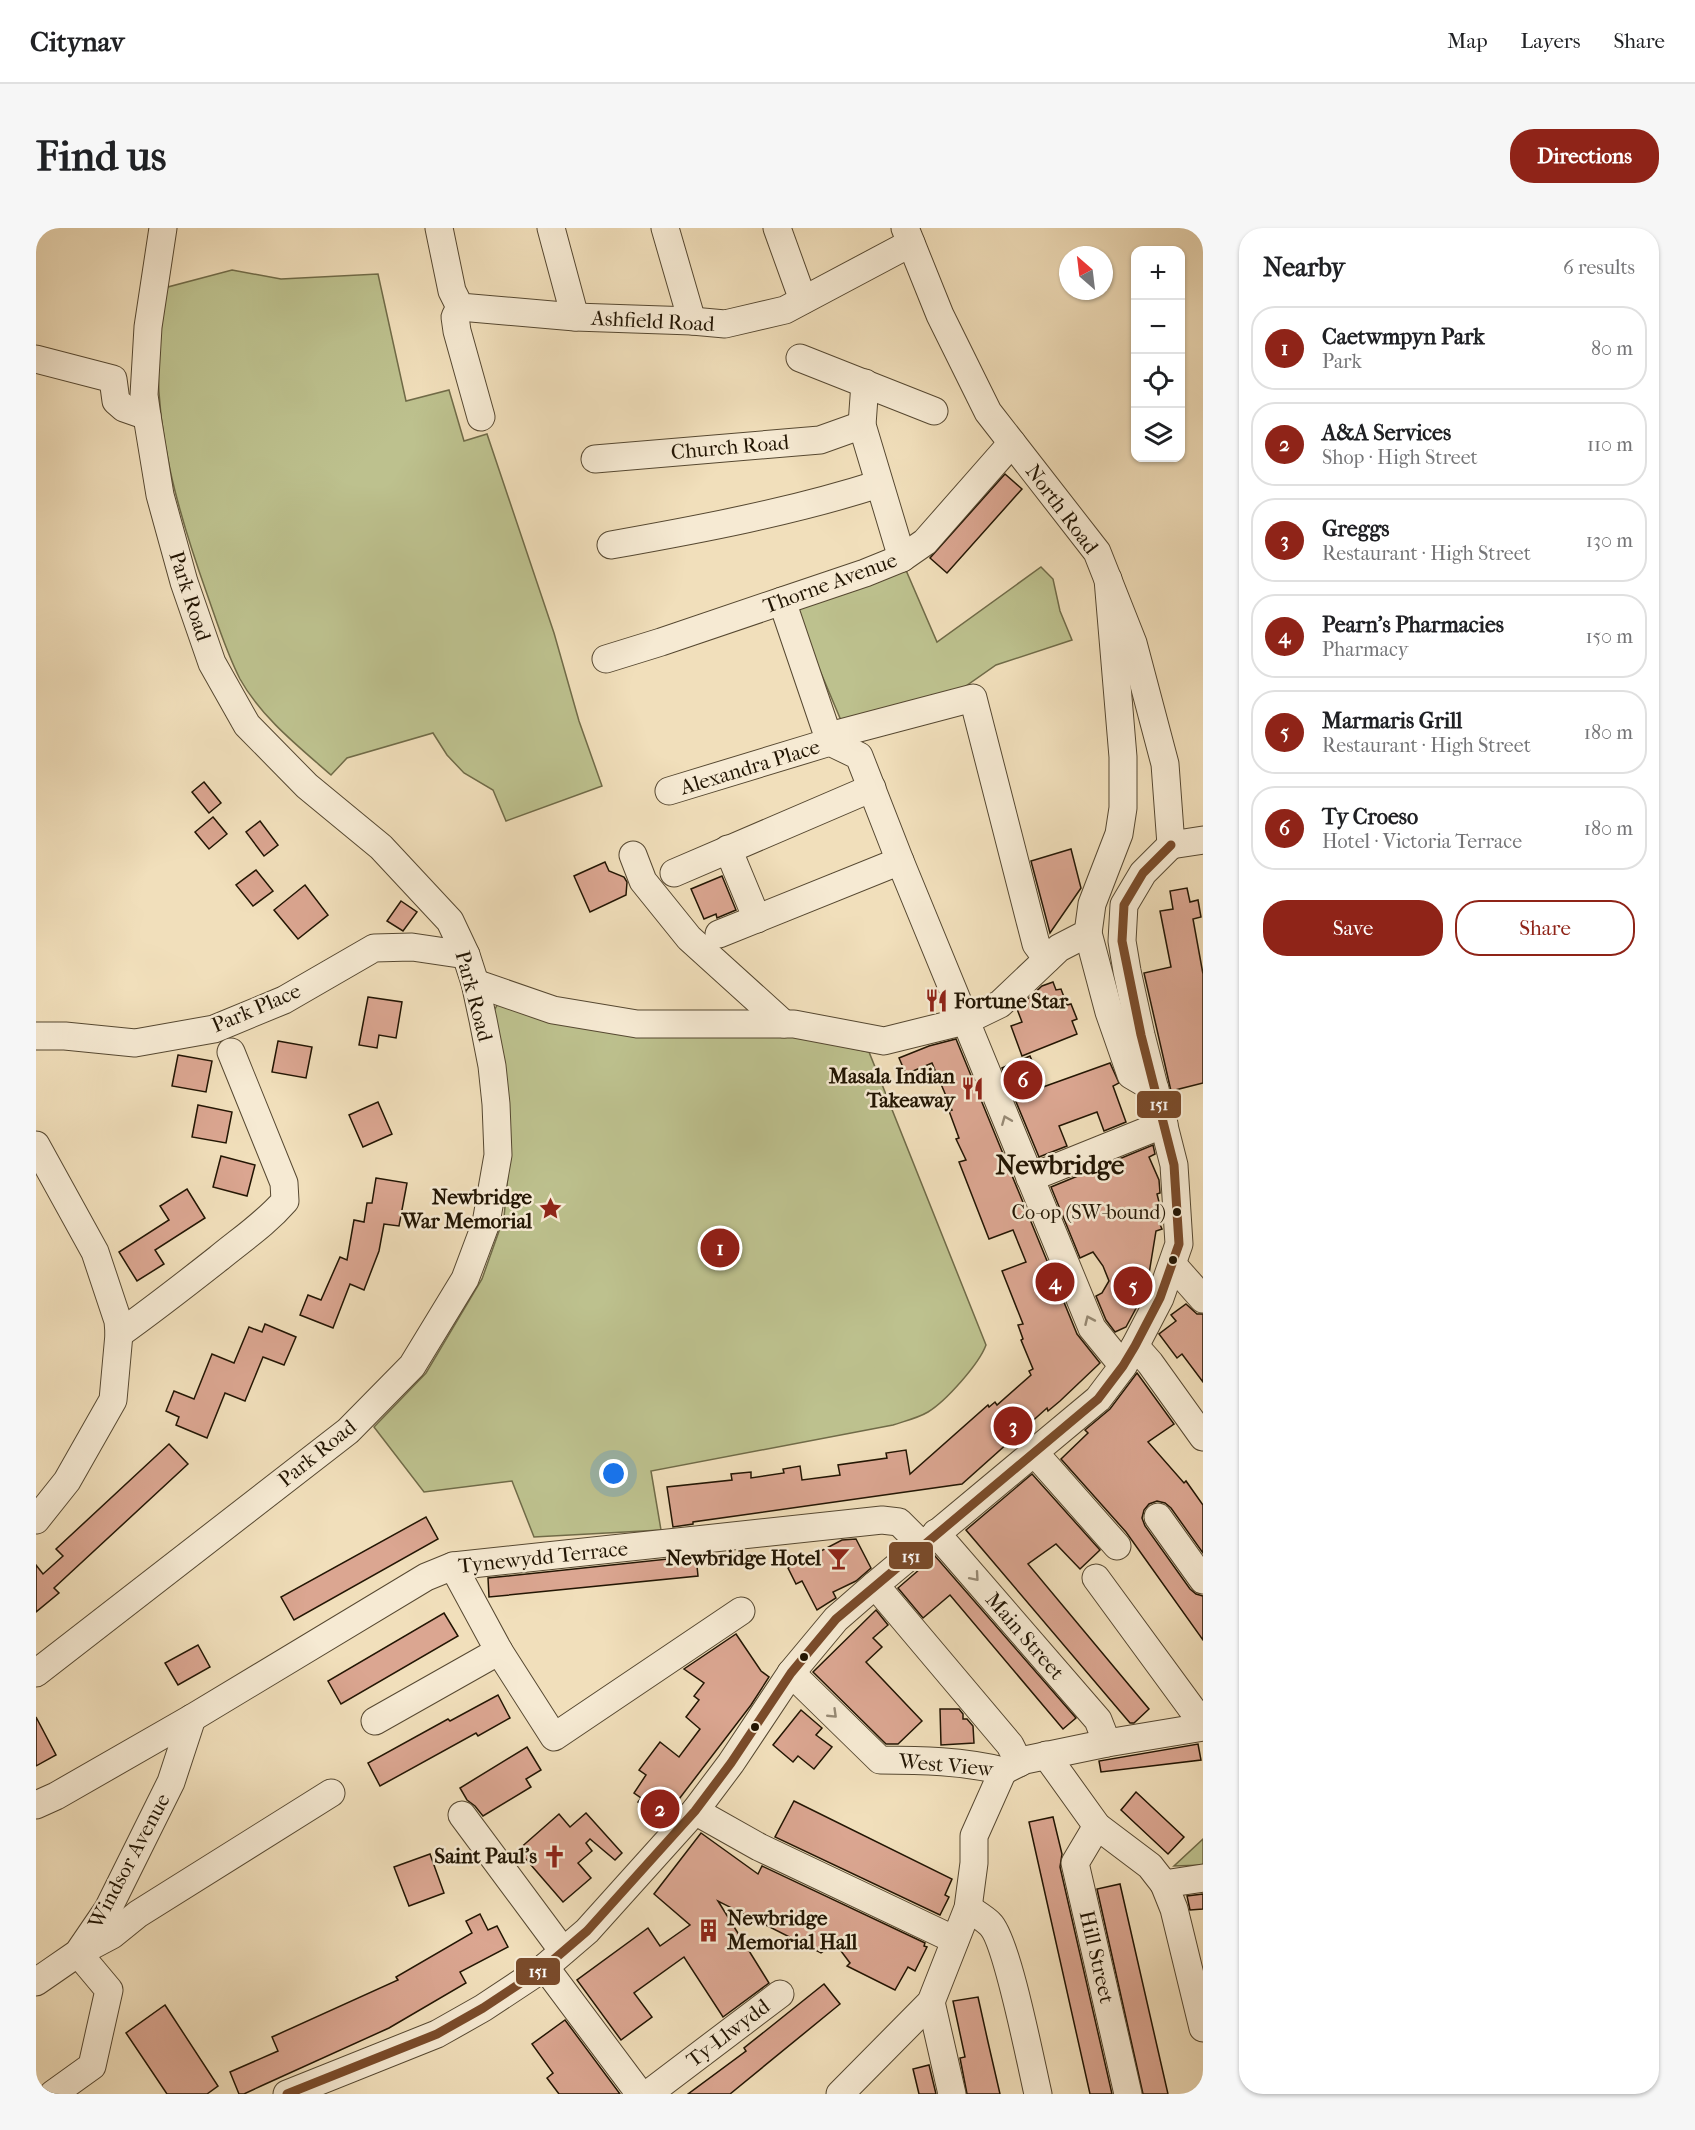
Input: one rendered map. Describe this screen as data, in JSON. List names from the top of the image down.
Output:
{
  "streets": {
    "street": [
      "Ashfield Road",
      "Church Road",
      "North Road",
      "Thorne Avenue",
      "Park Road",
      "Alexandra Place",
      "Park Place",
      "Tynewydd Terrace",
      "Main Street",
      "West View",
      "Windsor Avenue",
      "Hill Street",
      "Ty-Llwydd"
    ]
  },
  "crossings": [
    ["Ashfield Road", "North Road"],
    ["North Road", "Thorne Avenue"],
    ["Park Road", "Park Place"],
    ["Tynewydd Terrace", "Main Street"],
    ["Tynewydd Terrace", "Windsor Avenue"],
    ["Main Street", "West View"]
  ],
  "districts": ["Newbridge"],
  "places": {
    "restaurant": ["Fortune Star", "Masala Indian Takeaway"],
    "place": ["Newbridge War Memorial"],
    "other": ["Co-op (SW-bound)"],
    "bar": ["Newbridge Hotel"],
    "church": ["Saint Paul's"],
    "building": ["Newbridge Memorial Hall"]
  },
  "lines": ["transit line 151"],
  "north": "top left",
  "page": {
    "header": "Citynav",
    "nav": ["Map", "Layers", "Share"],
    "buttons": [
      "Directions",
      ["Save", "Share"]
    ],
    "title": "Find us",
    "heading": ["Nearby", "6 results"],
    "map_buttons": ["+", "−"],
    "list": [
      {
        "mark": "1",
        "name": "Caetwmpyn Park",
        "note": "Park",
        "value": "80 m"
      },
      {
        "mark": "2",
        "name": "A&A Services",
        "note": "Shop · High Street",
        "value": "110 m"
      },
      {
        "mark": "3",
        "name": "Greggs",
        "note": "Restaurant · High Street",
        "value": "130 m"
      },
      {
        "mark": "4",
        "name": "Pearn's Pharmacies",
        "note": "Pharmacy",
        "value": "150 m"
      },
      {
        "mark": "5",
        "name": "Marmaris Grill",
        "note": "Restaurant · High Street",
        "value": "180 m"
      },
      {
        "mark": "6",
        "name": "Ty Croeso",
        "note": "Hotel · Victoria Terrace",
        "value": "180 m"
      }
    ],
    "pins": [
      "6",
      "1",
      "4",
      "5",
      "3",
      "2"
    ]
  }
}
